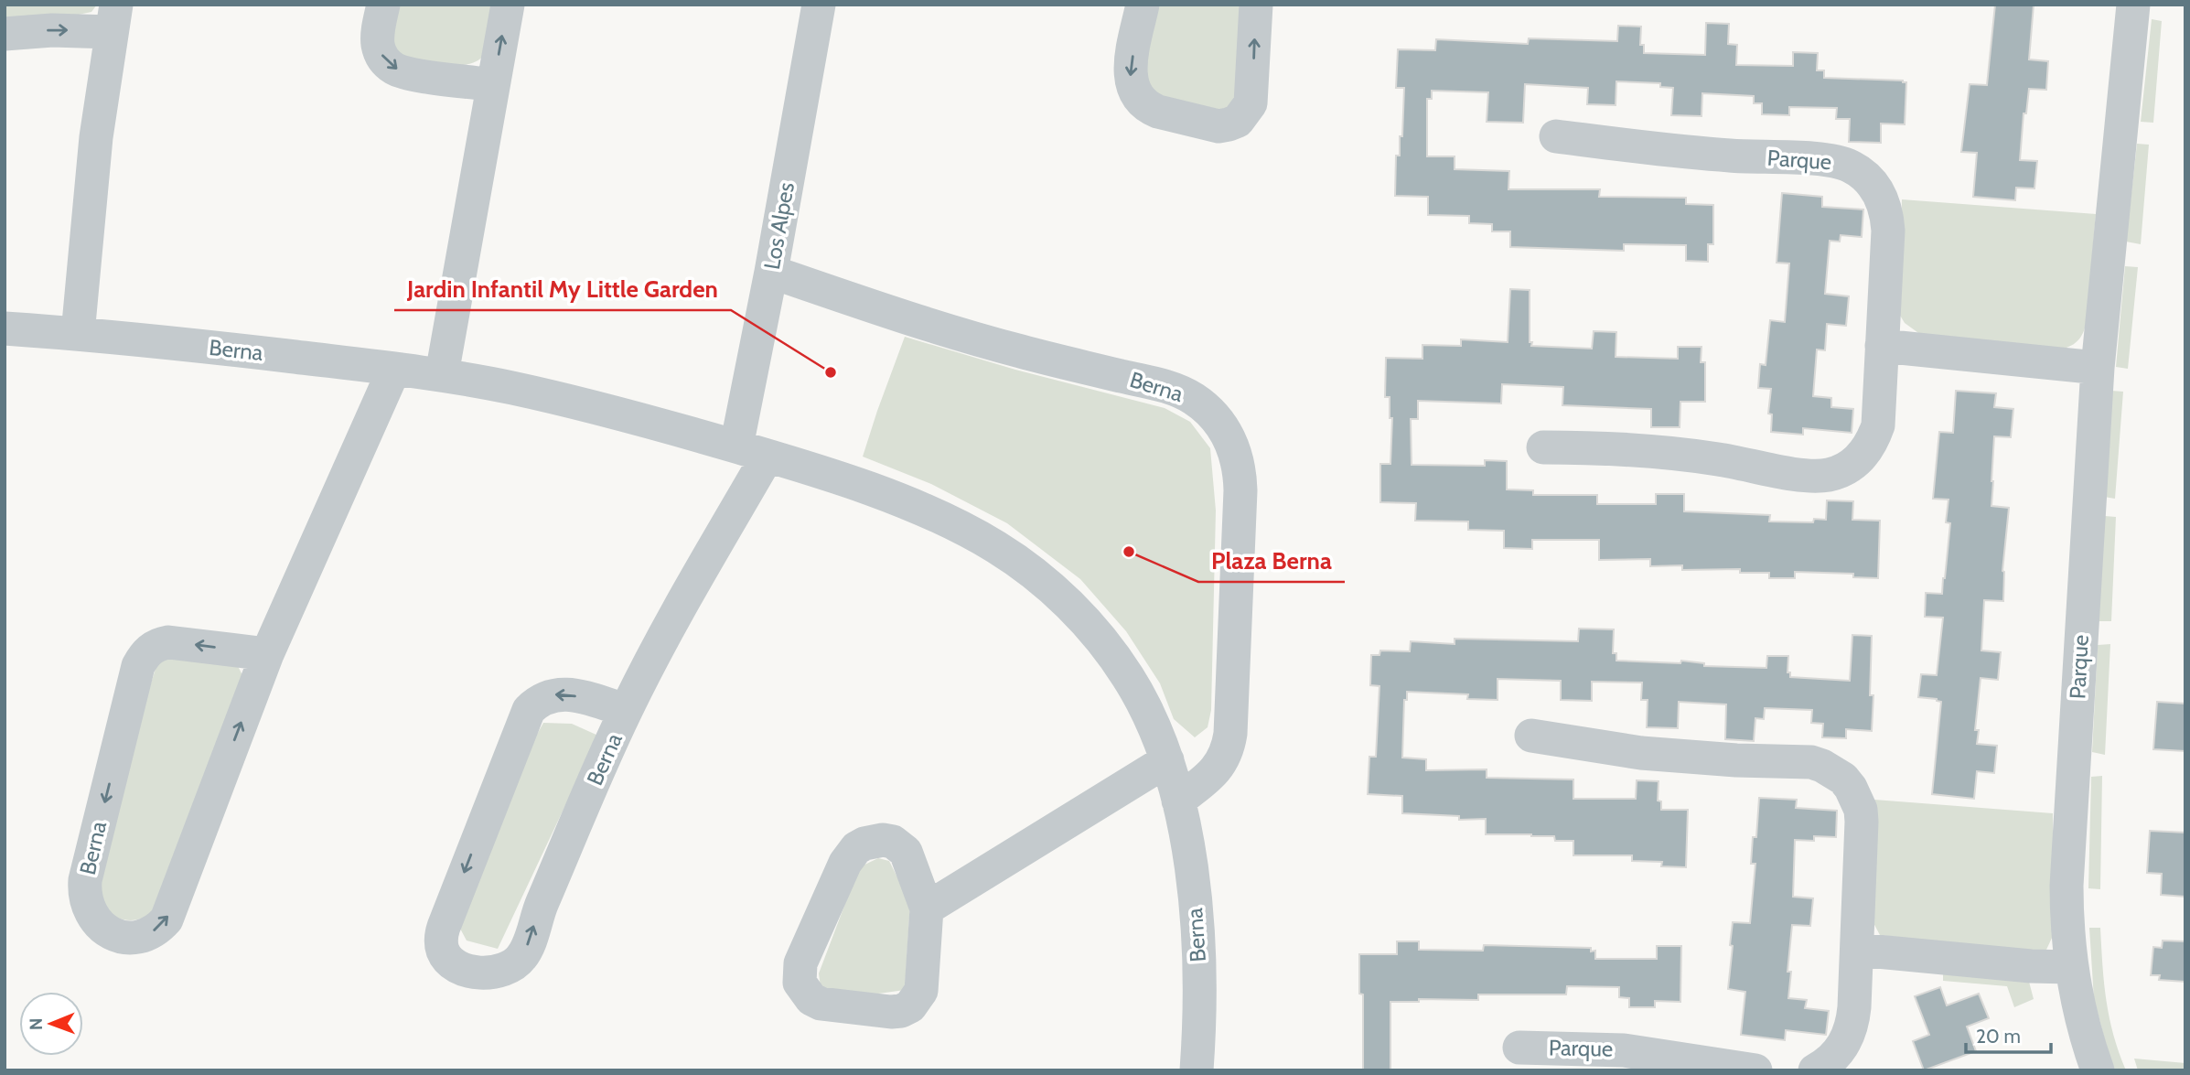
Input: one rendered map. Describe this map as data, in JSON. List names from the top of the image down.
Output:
{
  "streets": {
    "street": ["Parque", "Los Alpes", "Berna"]
  },
  "crossings": [
    ["Los Alpes", "Berna"]
  ],
  "places": ["Jardin Infantil My Little Garden", "Plaza Berna"],
  "scale_bar": "20 m",
  "north": "left"
}
